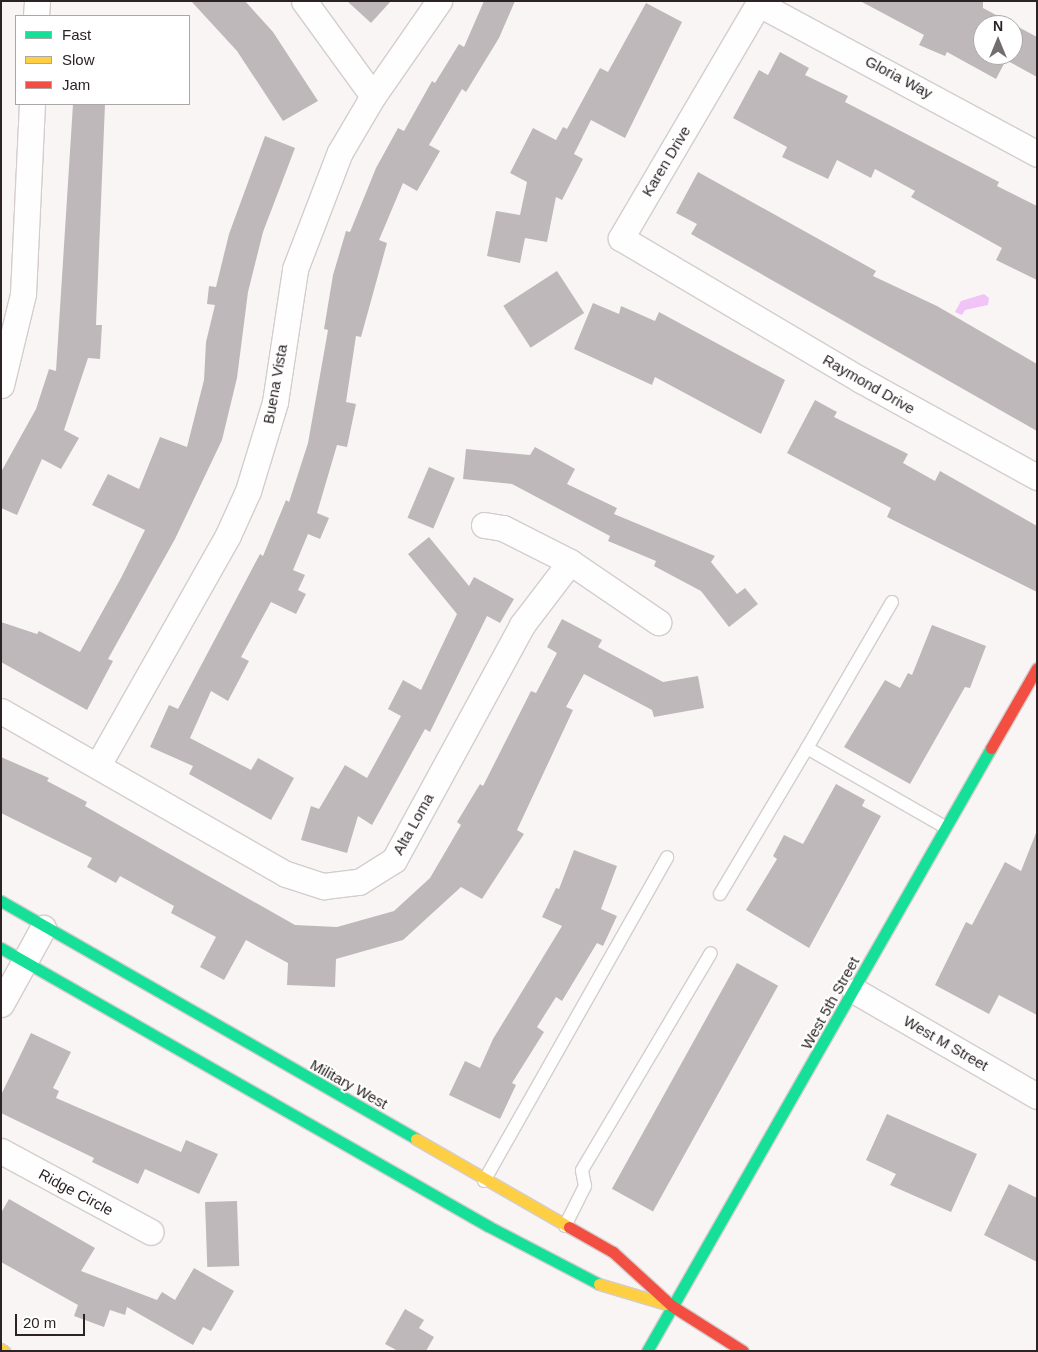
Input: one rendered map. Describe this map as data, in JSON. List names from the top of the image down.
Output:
{
  "streets": {
    "main road": ["West 5th Street", "Military West"],
    "street": [
      "Gloria Way",
      "Karen Drive",
      "Buena Vista",
      "Raymond Drive",
      "Alta Loma",
      "West M Street",
      "Ridge Circle"
    ]
  },
  "crossings": [
    ["Gloria Way", "Karen Drive"],
    ["Karen Drive", "Raymond Drive"],
    ["Buena Vista", "Alta Loma"],
    ["West 5th Street", "West M Street"],
    ["West 5th Street", "Military West"]
  ],
  "legend": ["Fast", "Slow", "Jam"],
  "scale_bar": "20 m",
  "north": "top"
}
